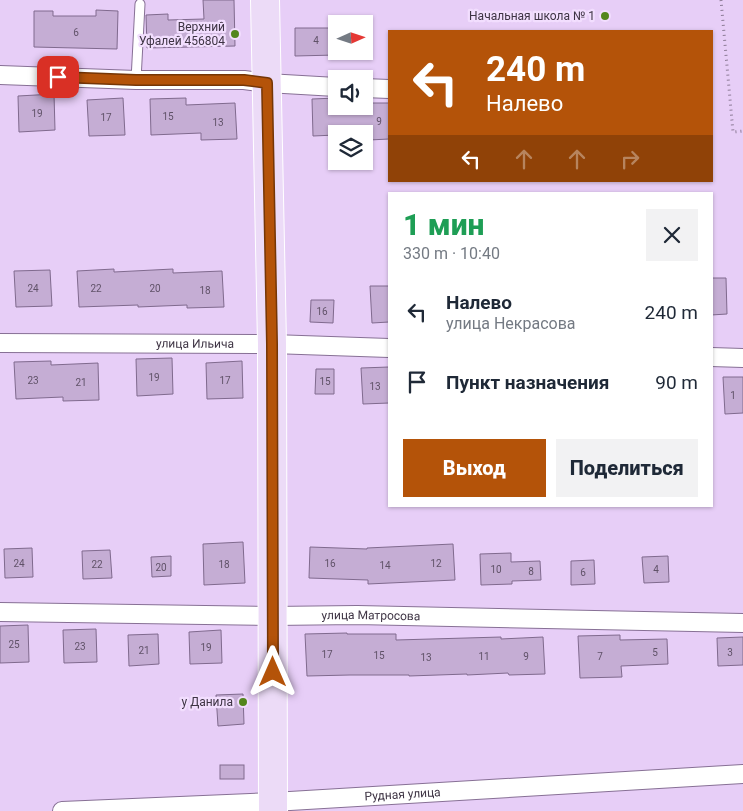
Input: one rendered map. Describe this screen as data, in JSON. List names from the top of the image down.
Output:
{
  "streets": {
    "street": ["улица Ильича", "улица Матросова", "Рудная улица"]
  },
  "places": ["Начальная школа № 1", "Верхний Уфалей 456804", "у Данила"],
  "house_numbers": [
    "6",
    "4",
    "19",
    "15",
    "17",
    "9",
    "13",
    "24",
    "22",
    "20",
    "18",
    "16",
    "19",
    "23",
    "17",
    "15",
    "21",
    "13",
    "1",
    "24",
    "16",
    "12",
    "22",
    "18",
    "14",
    "20",
    "10",
    "4",
    "8",
    "6",
    "25",
    "23",
    "19",
    "21",
    "5",
    "3",
    "17",
    "15",
    "11",
    "9",
    "7",
    "13"
  ],
  "north": "right",
  "page": {
    "turn": ["240 m", "Налево"],
    "heading": ["1 мин", "330 m · 10:40"],
    "list": [
      {
        "name": "Налево",
        "note": "улица Некрасова",
        "value": "240 m"
      },
      {
        "name": "Пункт назначения",
        "value": "90 m"
      }
    ],
    "buttons": ["Выход", "Поделиться"]
  }
}
